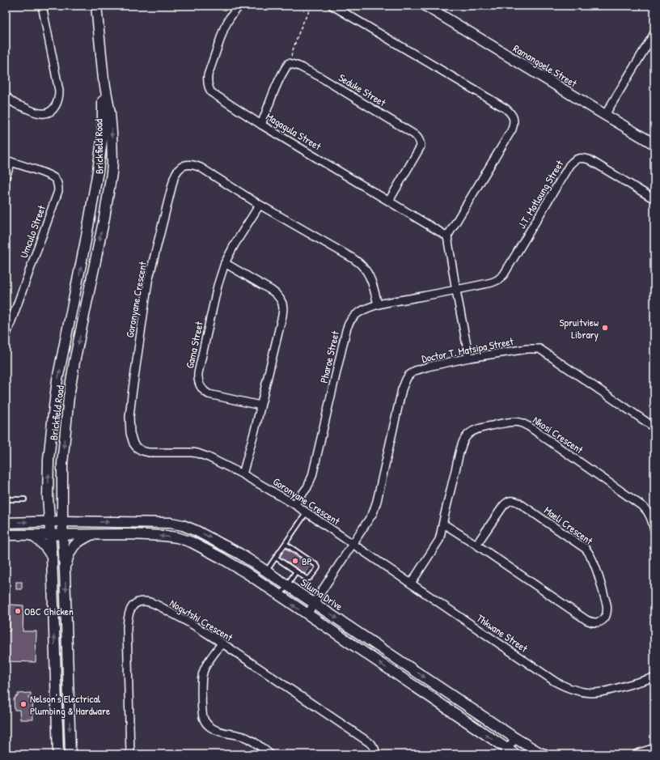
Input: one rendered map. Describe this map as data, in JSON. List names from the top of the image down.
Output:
{
  "streets": {
    "main road": ["Ramangoele Street", "Brickfield Road", "Siluma Drive"],
    "street": [
      "Seduke Street",
      "Magagula Street",
      "J.T. Motloung Street",
      "Umculo Street",
      "Goronyane Crescent",
      "Gama Street",
      "Doctor T. Matsipa Street",
      "Pharoe Street",
      "Nkosi Crescent",
      "Maeli Crescent",
      "Nogwtshi Crescent",
      "Thkwane Street"
    ]
  },
  "crossings": [
    ["Seduke Street", "Magagula Street"],
    ["Brickfield Road", "Siluma Drive"],
    ["J.T. Motloung Street", "Pharoe Street"],
    ["Goronyane Crescent", "Gama Street"],
    ["Goronyane Crescent", "Doctor T. Matsipa Street"],
    ["Goronyane Crescent", "Pharoe Street"],
    ["Goronyane Crescent", "Thkwane Street"],
    ["Doctor T. Matsipa Street", "Siluma Drive"],
    ["Doctor T. Matsipa Street", "Thkwane Street"],
    ["Nkosi Crescent", "Maeli Crescent"],
    ["Nkosi Crescent", "Thkwane Street"]
  ],
  "places": [
    "Spruitview Library",
    "BP",
    "OBC Chicken",
    "Nelson's Electrical Plumbing & Hardware"
  ]
}
